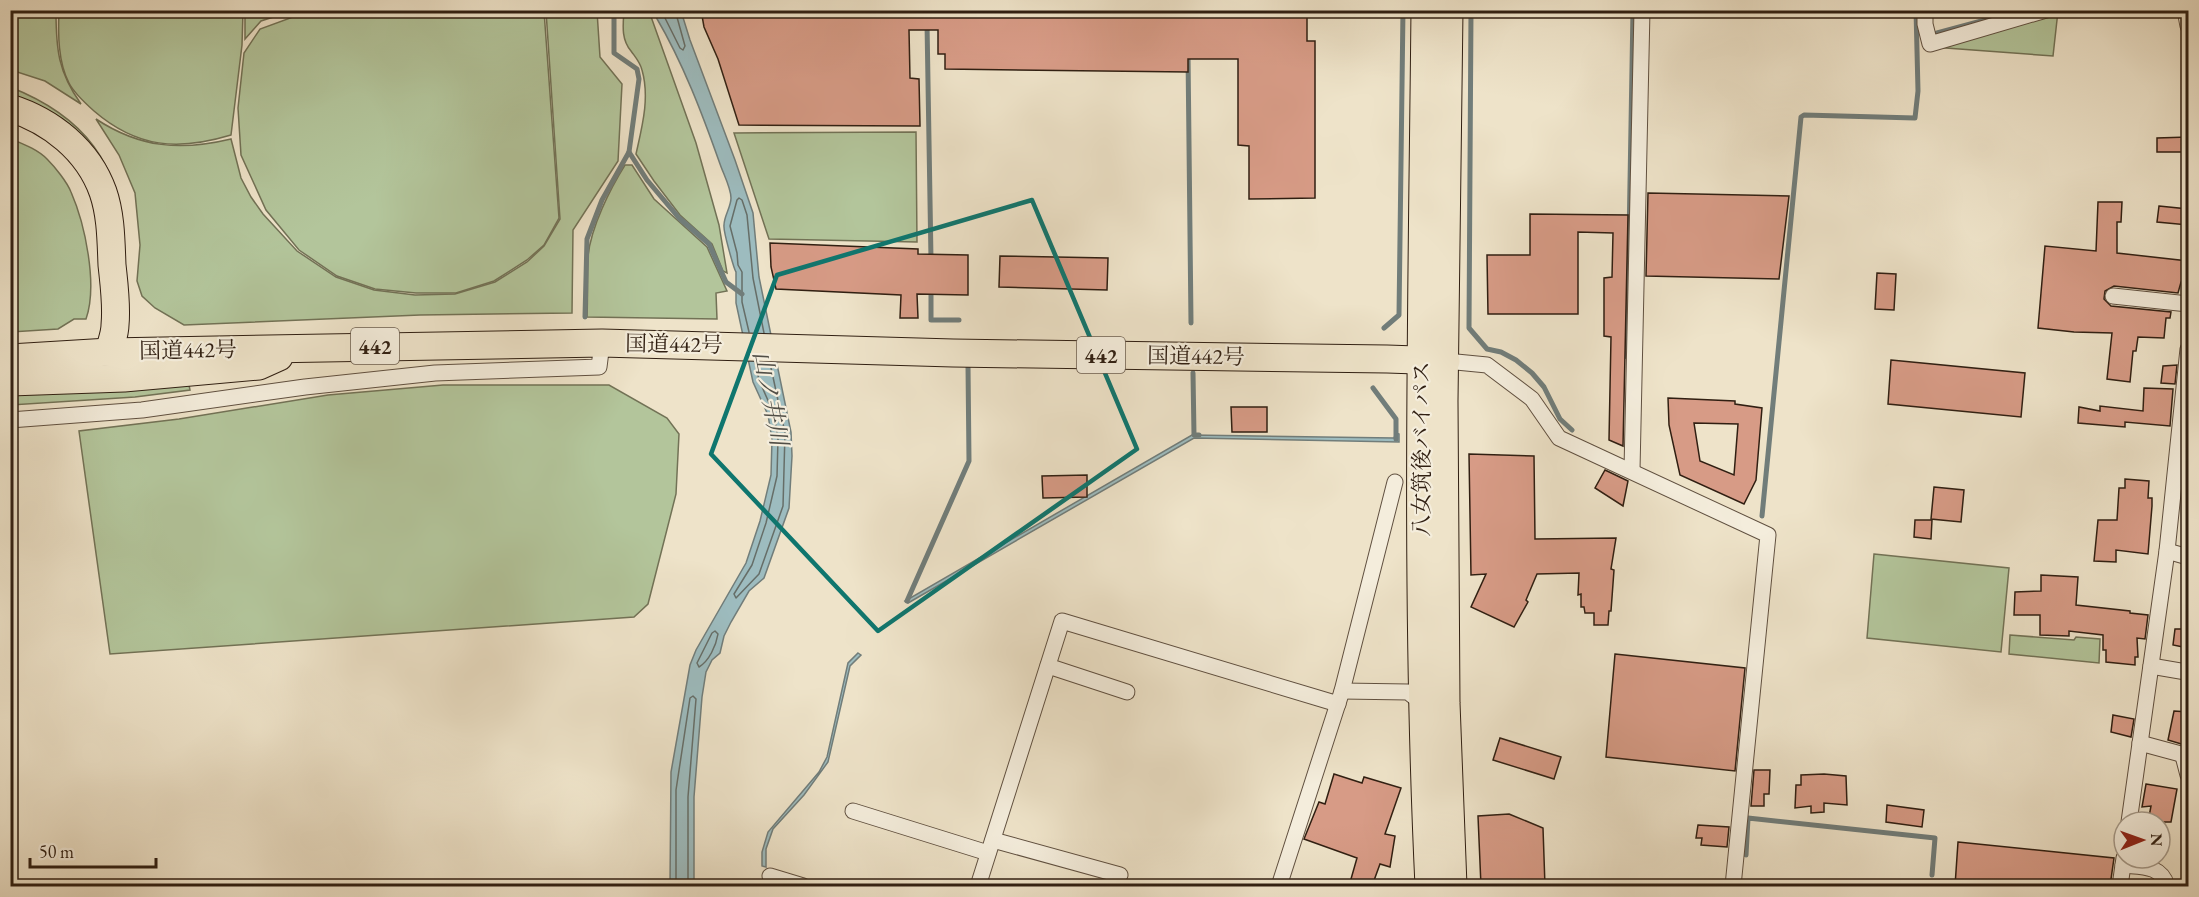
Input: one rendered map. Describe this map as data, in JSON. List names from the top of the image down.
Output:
{
  "streets": {
    "highway": ["国道442号", "442", "八女筑後バイパス"]
  },
  "crossings": [
    ["国道442号", "八女筑後バイパス"]
  ],
  "water": ["山ノ井川"],
  "scale_bar": "50 m",
  "north": "right"
}
